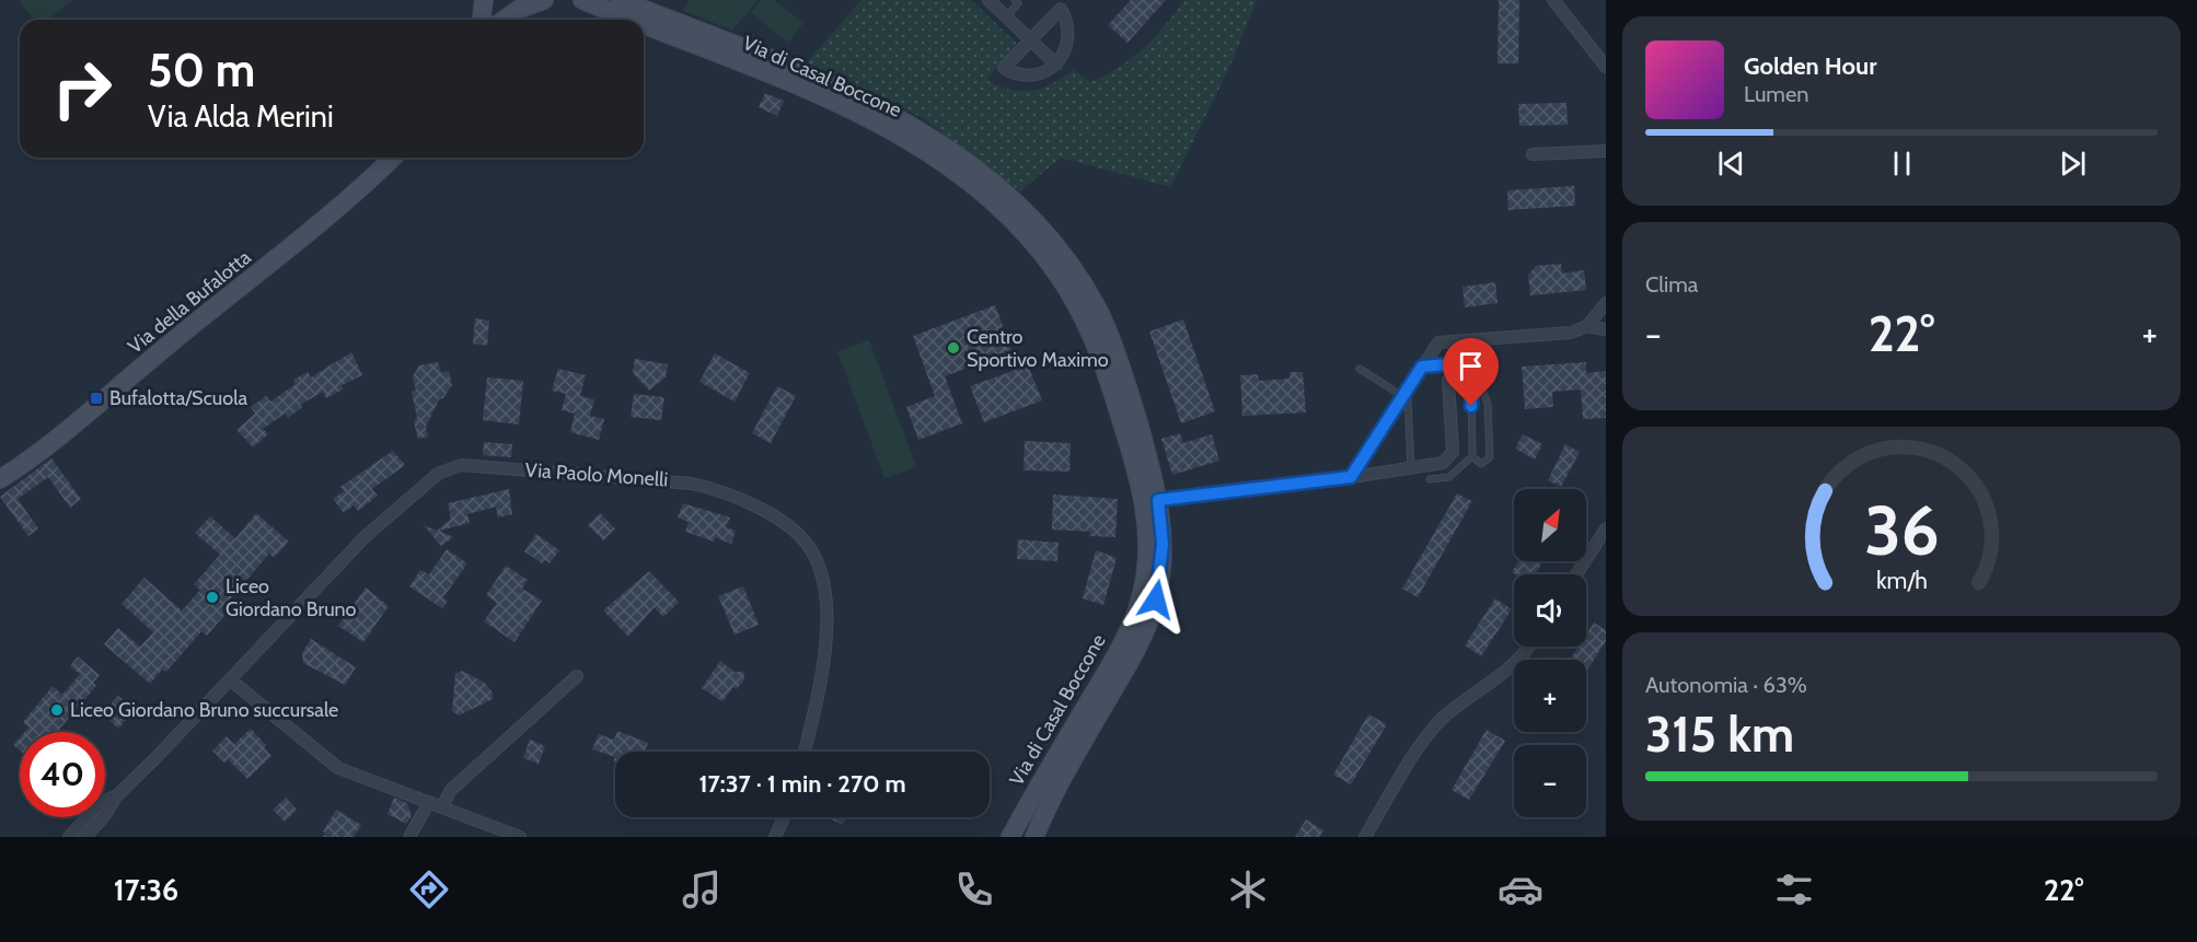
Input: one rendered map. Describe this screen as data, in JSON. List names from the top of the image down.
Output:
{
  "streets": {
    "street": ["Via di Casal Boccone", "Via della Bufalotta", "Via Paolo Monelli"]
  },
  "places": {
    "other": ["Centro Sportivo Maximo", "Liceo Giordano Bruno", "Liceo Giordano Bruno succursale"],
    "transit": ["Bufalotta/Scuola"]
  },
  "north": "top right",
  "page": {
    "turn": ["50 m", "Via Alda Merini"],
    "song": ["Golden Hour", "Lumen"],
    "tile": [
      "Clima",
      ["Autonomia · 63%", "315 km"]
    ],
    "heat": ["−", "22°", "+"],
    "map_buttons": ["+", "−"],
    "limit": "40",
    "trip": "17:37 · 1 min · 270 m",
    "tabs": ["17:36", "22°"],
    "gauge": ["36", "km/h"]
  }
}
